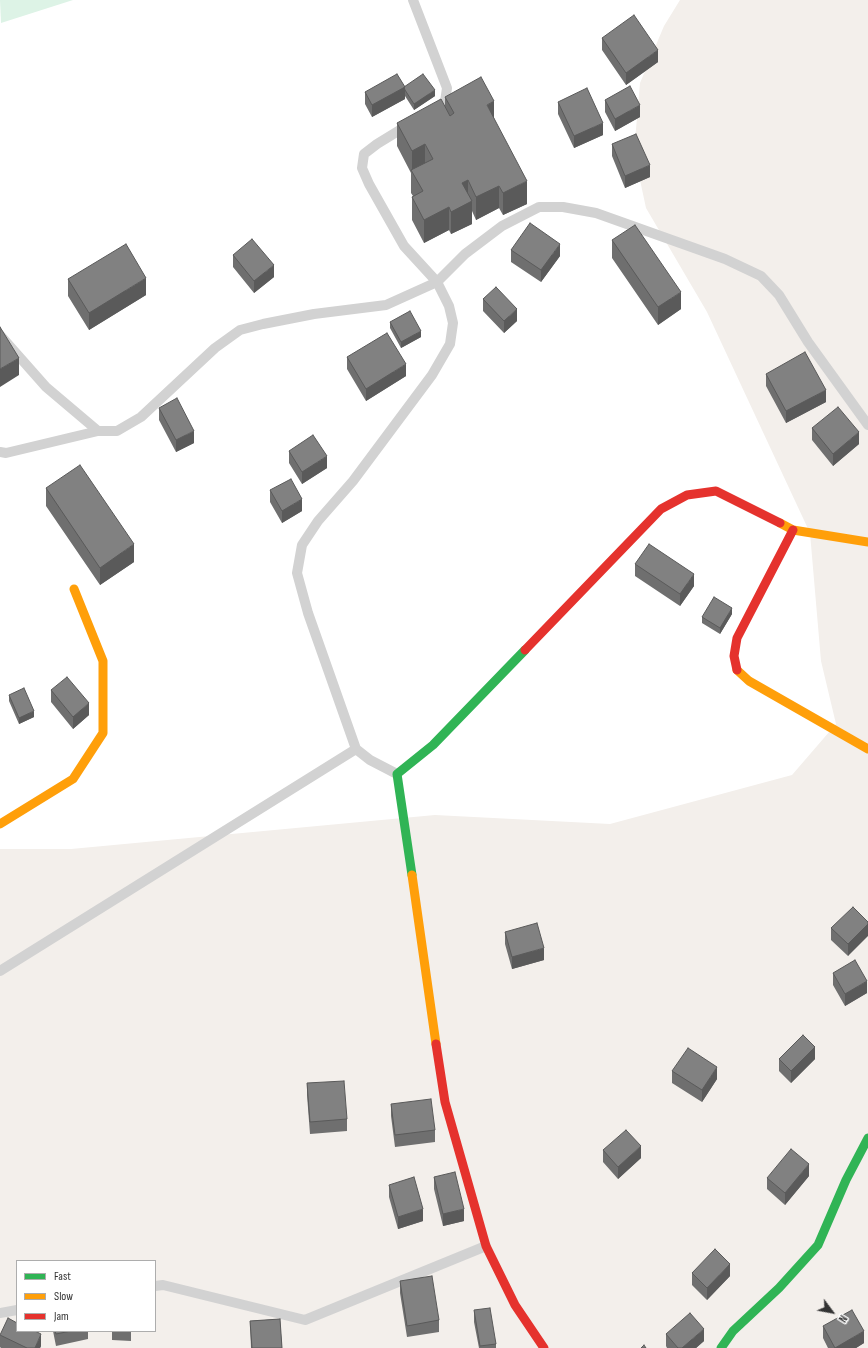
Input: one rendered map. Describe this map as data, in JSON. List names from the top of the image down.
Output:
{
  "legend": ["Fast", "Slow", "Jam"],
  "north": "bottom right"
}
